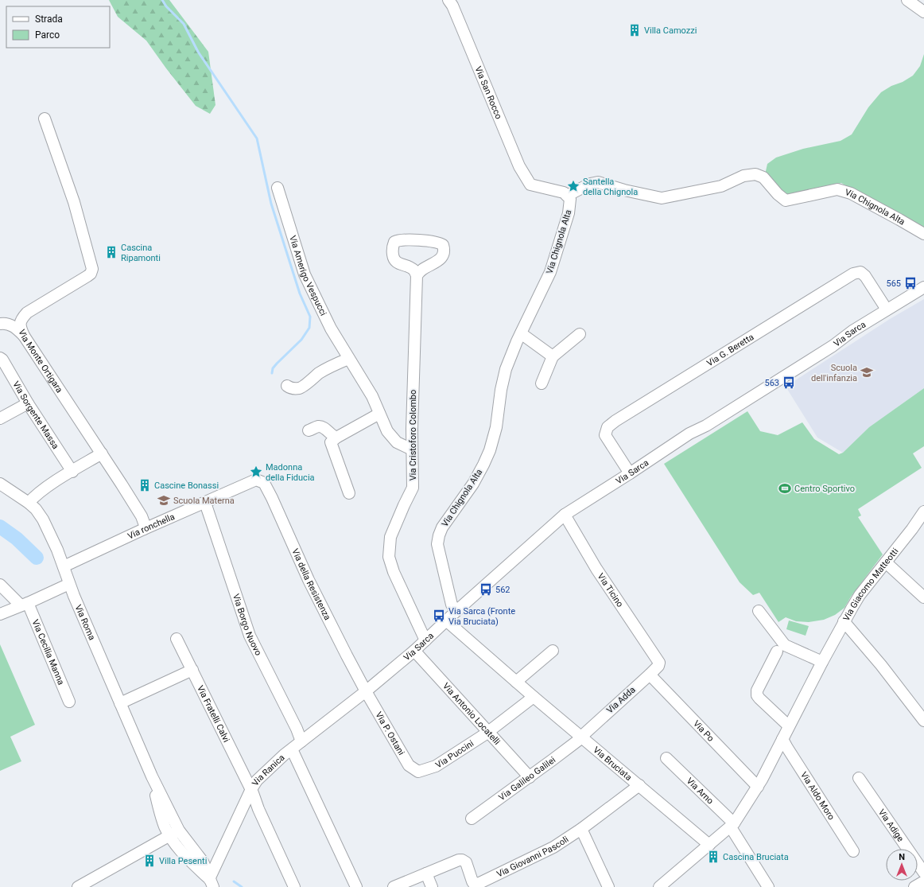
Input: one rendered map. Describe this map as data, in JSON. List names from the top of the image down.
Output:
{
  "streets": {
    "street": [
      "Via San Rocco",
      "Via Chignola Alta",
      "Via Amerigo Vespucci",
      "Via Sarca",
      "Via G. Beretta",
      "Via Monte Ortigara",
      "Via Sorgente Massa",
      "Via Cristoforo Colombo",
      "Via ronchella",
      "Via della Resistenza",
      "Via Giacomo Matteotti",
      "Via Ticino",
      "Via Roma",
      "Via Borgo Nuovo",
      "Via Cecilia Manna",
      "Via Adda",
      "Via Fratelli Calvi",
      "Via Antonio Locatelli",
      "Via Po",
      "Via P. Ostani",
      "Via Puccini",
      "Via Bruciata",
      "Via Ranica",
      "Via Galileo Galilei",
      "Via Arno",
      "Via Aldo Moro",
      "Via Adige",
      "Via Giovanni Pascoli"
    ]
  },
  "crossings": [
    ["Via San Rocco", "Via Chignola Alta"],
    ["Via Chignola Alta", "Via Sarca"],
    ["Via Amerigo Vespucci", "Via Cristoforo Colombo"],
    ["Via Sarca", "Via G. Beretta"],
    ["Via Sarca", "Via Cristoforo Colombo"],
    ["Via Sarca", "Via della Resistenza"],
    ["Via Sarca", "Via Ticino"],
    ["Via Sarca", "Via Antonio Locatelli"],
    ["Via Sarca", "Via P. Ostani"],
    ["Via Sarca", "Via Bruciata"],
    ["Via Sarca", "Via Ranica"],
    ["Via Monte Ortigara", "Via ronchella"],
    ["Via ronchella", "Via della Resistenza"],
    ["Via ronchella", "Via Roma"],
    ["Via ronchella", "Via Borgo Nuovo"],
    ["Via della Resistenza", "Via P. Ostani"],
    ["Via della Resistenza", "Via Ranica"],
    ["Via Giacomo Matteotti", "Via Po"],
    ["Via Giacomo Matteotti", "Via Bruciata"],
    ["Via Giacomo Matteotti", "Via Arno"],
    ["Via Giacomo Matteotti", "Via Aldo Moro"],
    ["Via Ticino", "Via Adda"],
    ["Via Roma", "Via Ranica"],
    ["Via Borgo Nuovo", "Via Ranica"],
    ["Via Adda", "Via Po"],
    ["Via Adda", "Via Bruciata"],
    ["Via Adda", "Via Galileo Galilei"],
    ["Via Fratelli Calvi", "Via Ranica"],
    ["Via Antonio Locatelli", "Via Puccini"],
    ["Via Antonio Locatelli", "Via Galileo Galilei"],
    ["Via P. Ostani", "Via Puccini"],
    ["Via P. Ostani", "Via Ranica"],
    ["Via Puccini", "Via Bruciata"],
    ["Via Bruciata", "Via Galileo Galilei"],
    ["Via Bruciata", "Via Giovanni Pascoli"]
  ],
  "places": {
    "building": [
      "Villa Camozzi",
      "Cascina Ripamonti",
      "Cascine Bonassi",
      "Cascina Bruciata",
      "Villa Pesenti"
    ],
    "place": ["Santella della Chignola", "Madonna della Fiducia"],
    "bus stop": [
      "565",
      "563",
      "562",
      "Via Sarca (Fronte Via Bruciata)"
    ],
    "school or university": ["Scuola dell'infanzia", "Scuola Materna"],
    "sports": ["Centro Sportivo"]
  },
  "legend": ["Strada", "Parco"],
  "north": "top"
}
